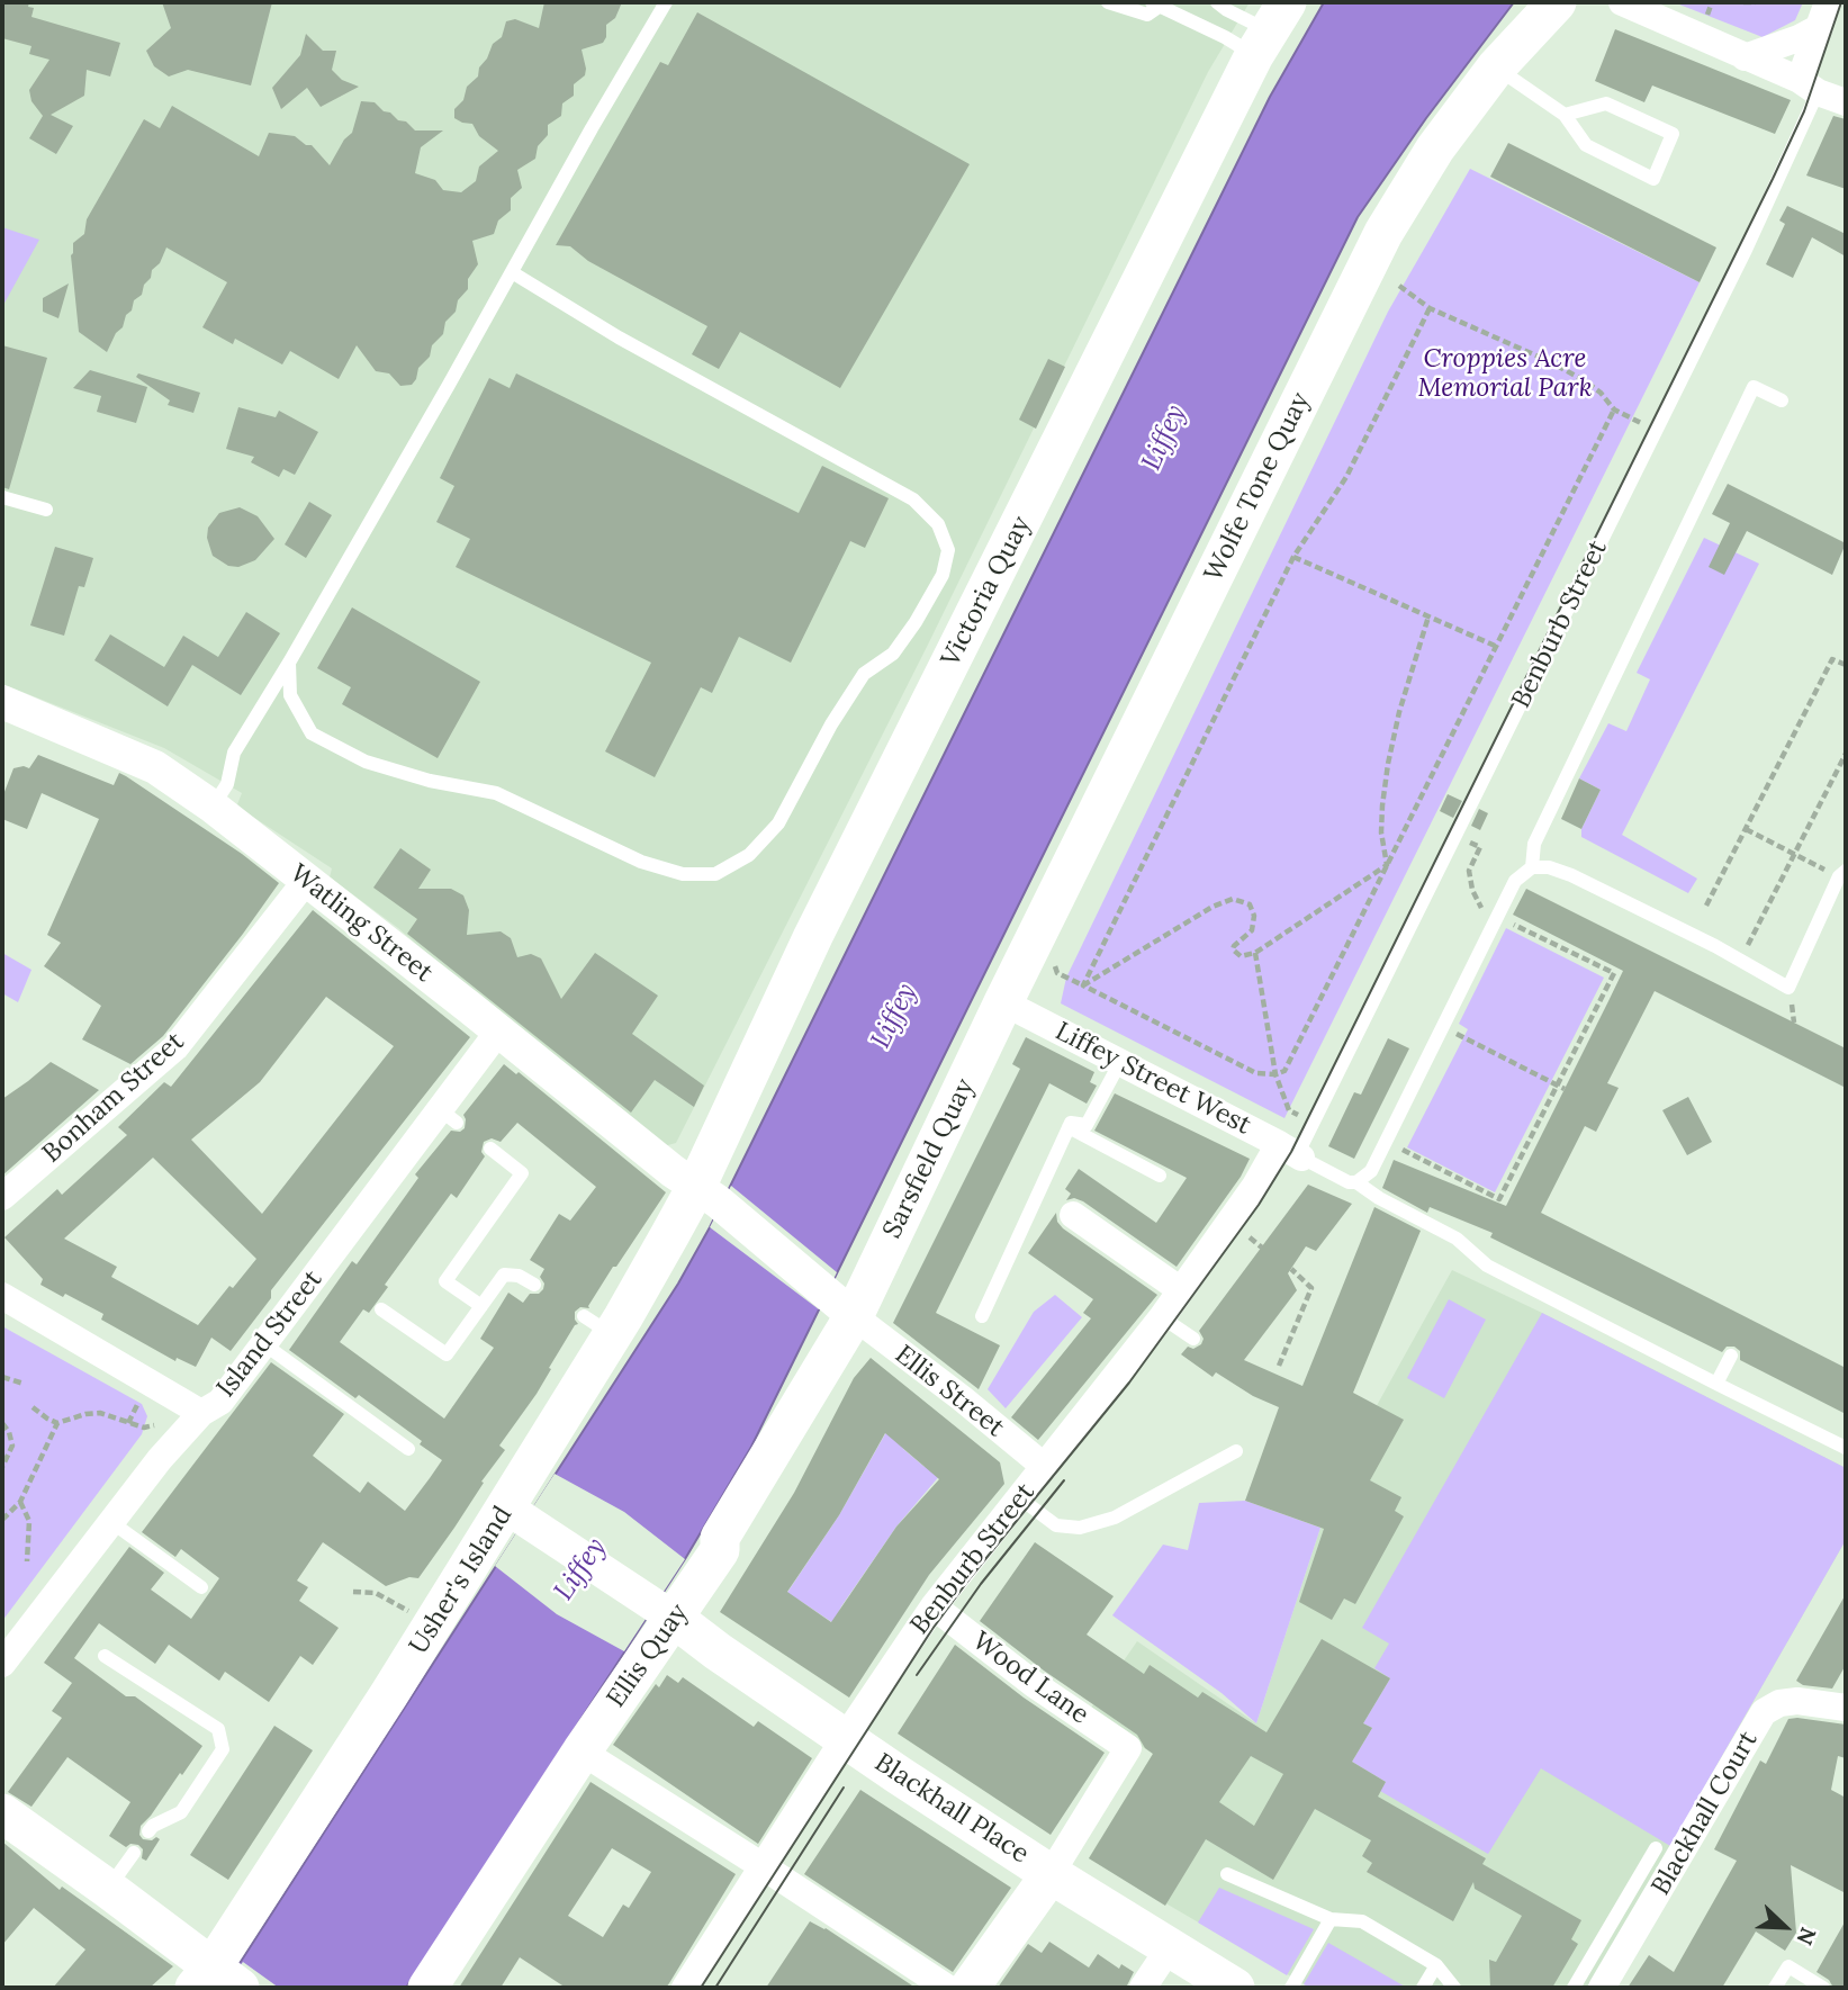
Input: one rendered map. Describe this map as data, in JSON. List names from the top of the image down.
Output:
{
  "streets": {
    "main road": [
      "Wolfe Tone Quay",
      "Victoria Quay",
      "Sarsfield Quay",
      "Usher's Island",
      "Ellis Quay",
      "Blackhall Place"
    ],
    "street": [
      "Benburb Street",
      "Watling Street",
      "Liffey Street West",
      "Bonham Street",
      "Island Street",
      "Ellis Street",
      "Wood Lane",
      "Blackhall Court"
    ]
  },
  "crossings": [
    ["Wolfe Tone Quay", "Liffey Street West"],
    ["Wolfe Tone Quay", "Sarsfield Quay"],
    ["Victoria Quay", "Watling Street"],
    ["Victoria Quay", "Usher's Island"],
    ["Benburb Street", "Liffey Street West"],
    ["Benburb Street", "Ellis Street"],
    ["Benburb Street", "Wood Lane"],
    ["Benburb Street", "Blackhall Place"],
    ["Watling Street", "Bonham Street"],
    ["Watling Street", "Sarsfield Quay"],
    ["Watling Street", "Island Street"],
    ["Watling Street", "Ellis Street"],
    ["Watling Street", "Usher's Island"],
    ["Watling Street", "Ellis Quay"],
    ["Liffey Street West", "Sarsfield Quay"],
    ["Sarsfield Quay", "Ellis Street"],
    ["Sarsfield Quay", "Ellis Quay"],
    ["Ellis Street", "Ellis Quay"],
    ["Ellis Quay", "Blackhall Place"],
    ["Wood Lane", "Blackhall Place"]
  ],
  "water": ["Liffey"],
  "parks": ["Croppies Acre Memorial Park"],
  "north": "bottom right"
}
